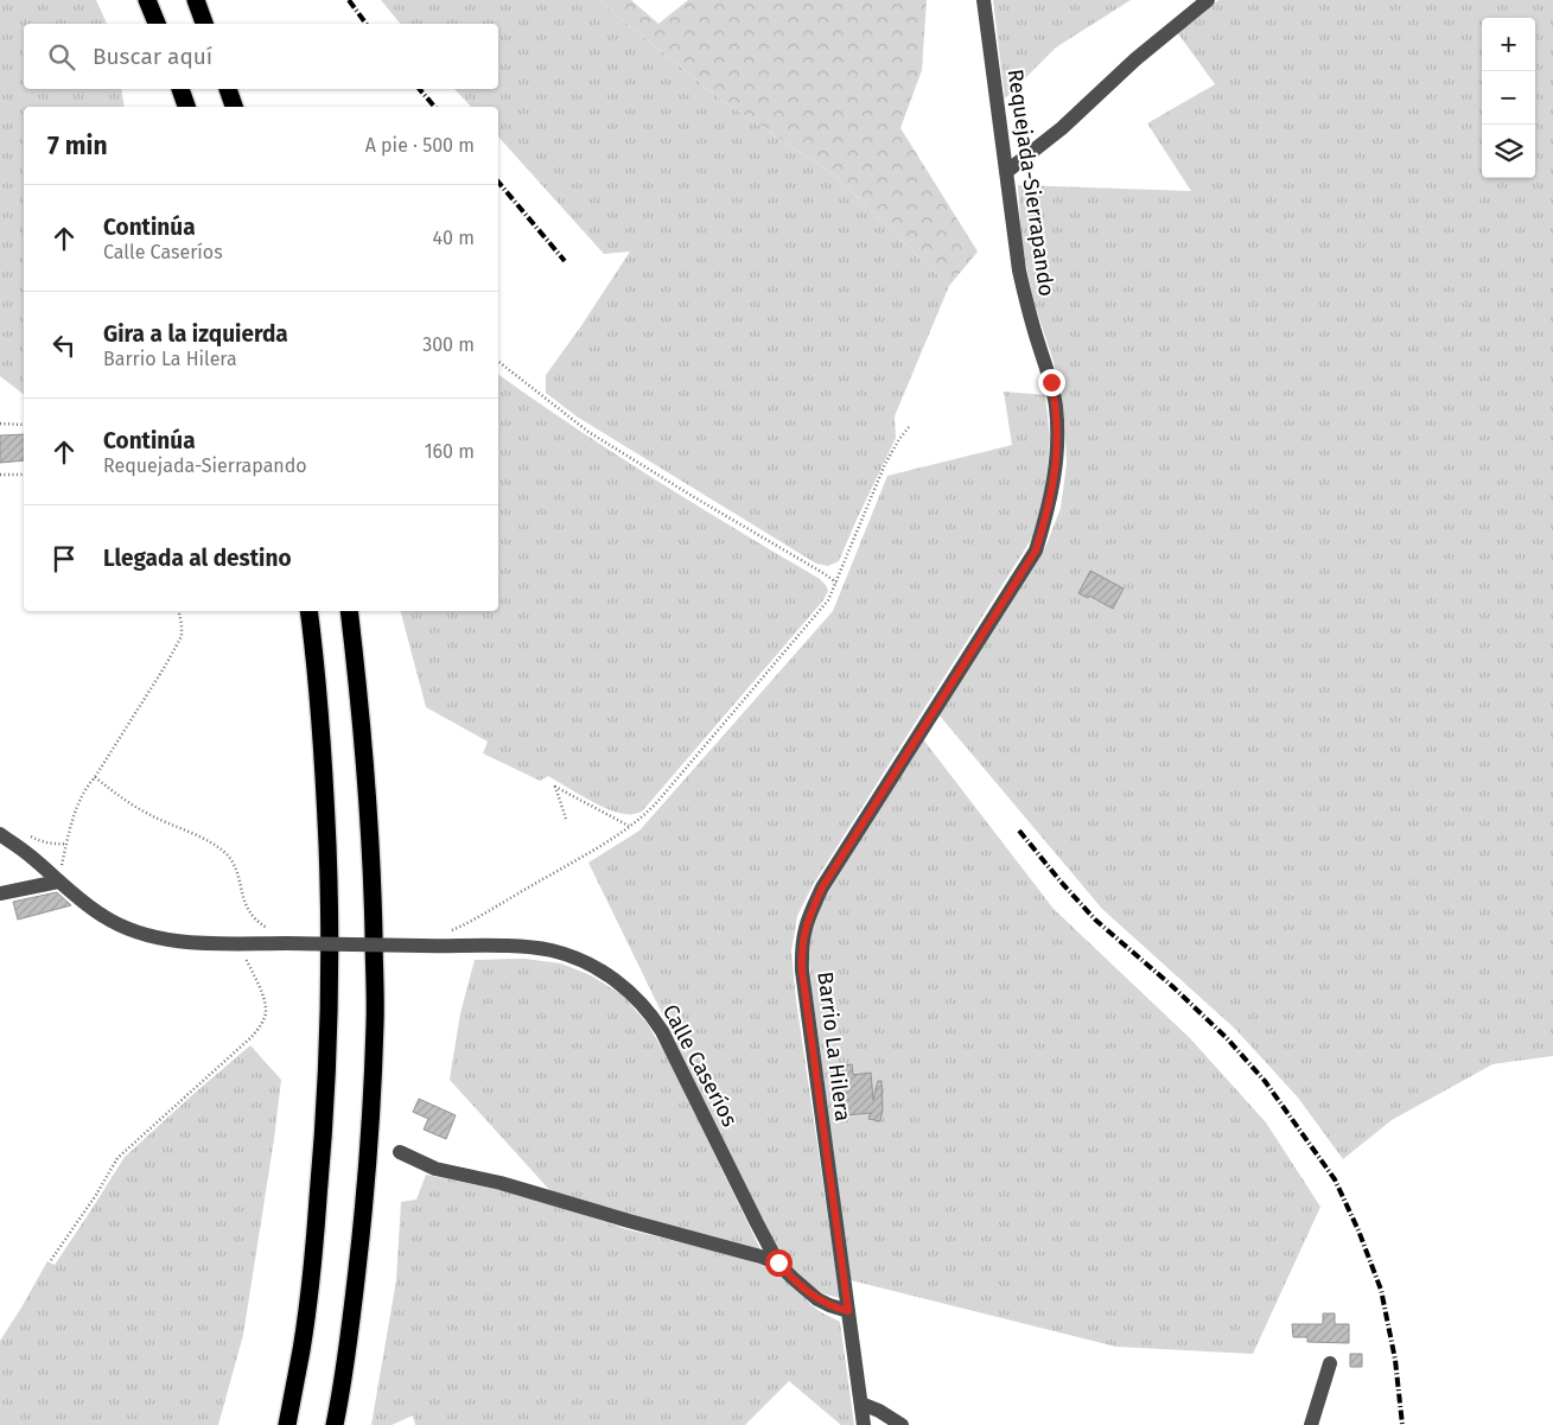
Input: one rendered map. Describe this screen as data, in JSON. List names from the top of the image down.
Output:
{
  "streets": {
    "street": ["Requejada-Sierrapando", "Barrio La Hilera", "Calle Caseríos"]
  },
  "crossings": [
    ["Requejada-Sierrapando", "Barrio La Hilera"],
    ["Barrio La Hilera", "Calle Caseríos"]
  ],
  "page": {
    "map_buttons": ["+", "−"],
    "search": "Buscar aquí",
    "heading": ["7 min", "A pie · 500 m"],
    "list": [
      ["Continúa", "Calle Caseríos", "40 m"],
      ["Gira a la izquierda", "Barrio La Hilera", "300 m"],
      ["Continúa", "Requejada-Sierrapando", "160 m"],
      "Llegada al destino"
    ]
  }
}
